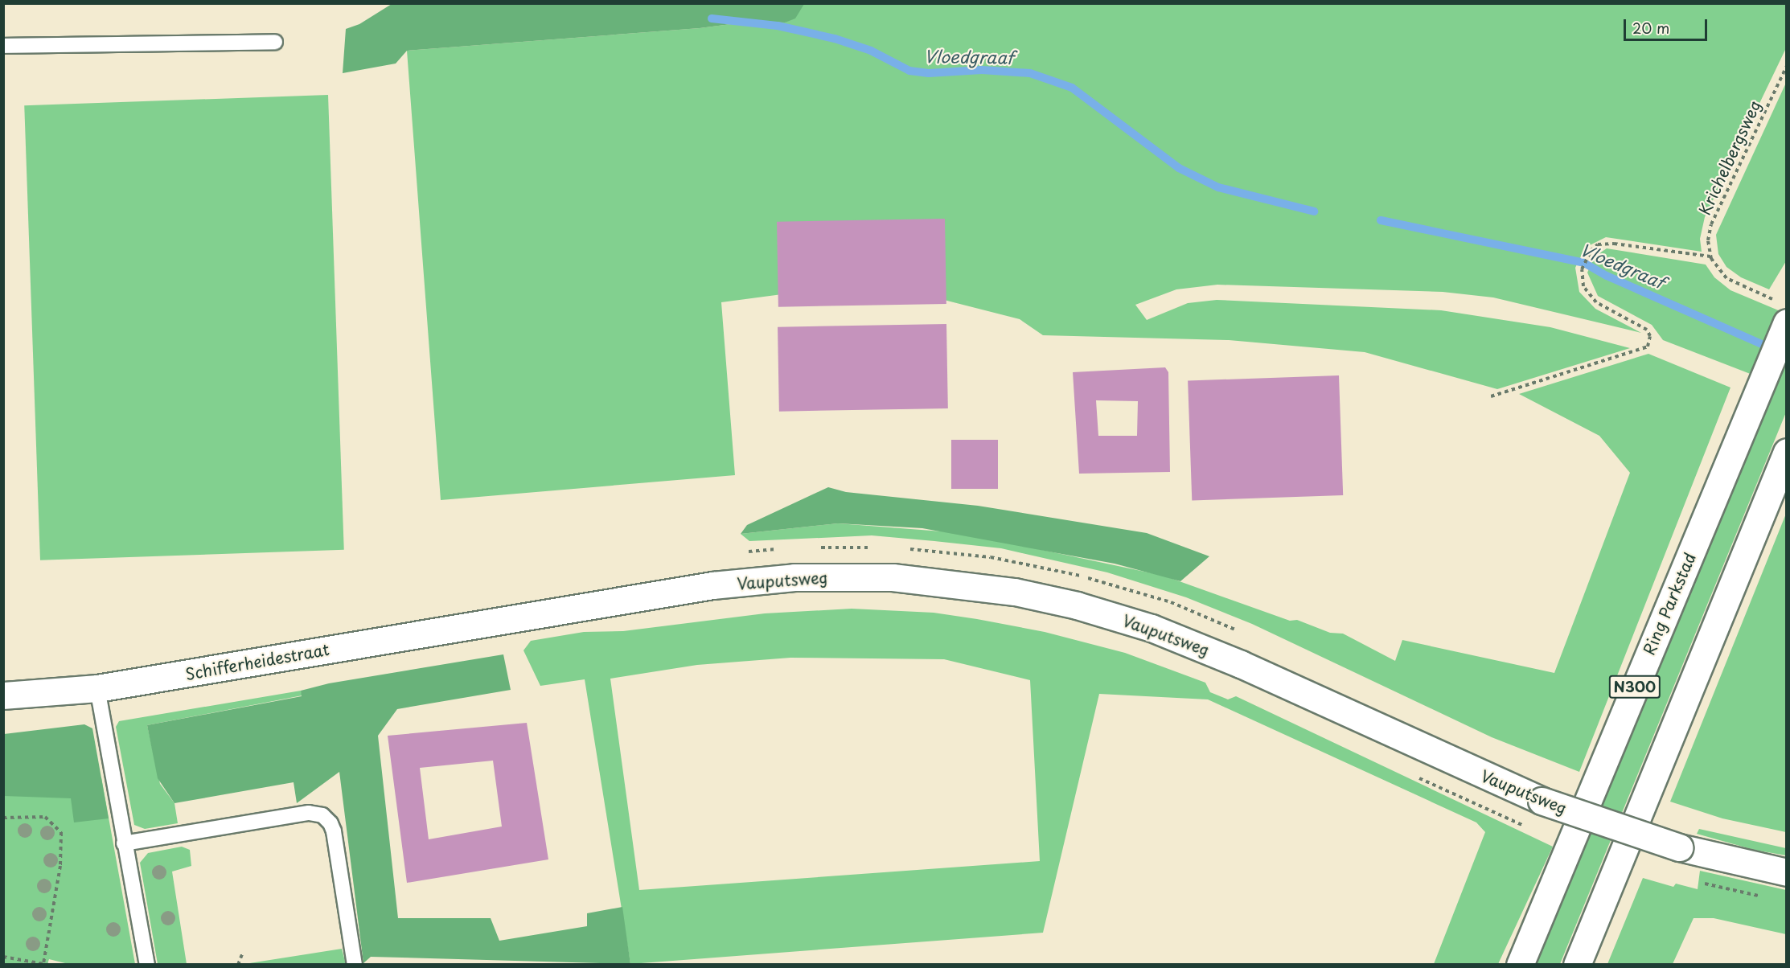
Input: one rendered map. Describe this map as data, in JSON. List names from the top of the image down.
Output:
{
  "streets": {
    "main road": [
      "Vauputsweg",
      "Ring Parkstad",
      "Schifferheidestraat",
      "N300"
    ],
    "path": ["Krichelbergsweg"]
  },
  "crossings": [
    ["Vauputsweg", "Schifferheidestraat"]
  ],
  "water": ["Vloedgraaf"],
  "scale_bar": "20 m"
}
